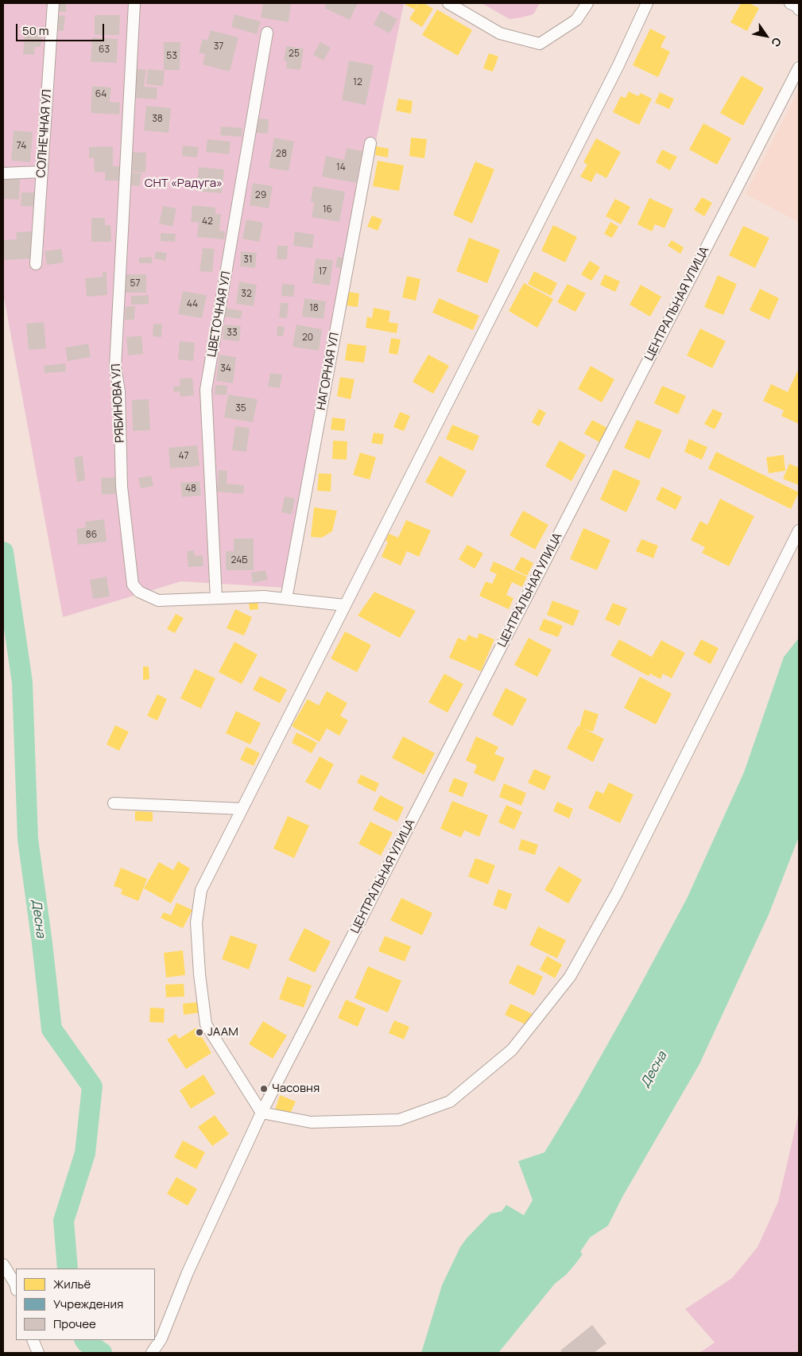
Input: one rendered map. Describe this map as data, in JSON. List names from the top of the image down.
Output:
{
  "streets": {
    "street": [
      "СОЛНЕЧНАЯ УЛ",
      "ЦЕНТРАЛЬНАЯ УЛИЦА",
      "ЦВЕТОЧНАЯ УЛ",
      "НАГОРНАЯ УЛ",
      "РЯБИНОВА УЛ"
    ]
  },
  "crossings": [
    ["ЦВЕТОЧНАЯ УЛ", "РЯБИНОВА УЛ"],
    ["НАГОРНАЯ УЛ", "РЯБИНОВА УЛ"]
  ],
  "water": ["Десна"],
  "parks": ["СНТ «Радуга»"],
  "places": ["JAAM", "Часовня"],
  "house_numbers": [
    "37",
    "63",
    "25",
    "53",
    "12",
    "64",
    "38",
    "74",
    "28",
    "14",
    "29",
    "16",
    "42",
    "31",
    "17",
    "57",
    "32",
    "44",
    "18",
    "33",
    "20",
    "34",
    "35",
    "47",
    "48",
    "86",
    "24Б"
  ],
  "legend": ["Жильё", "Учреждения", "Прочее"],
  "scale_bar": "50 m",
  "north": "bottom right"
}
